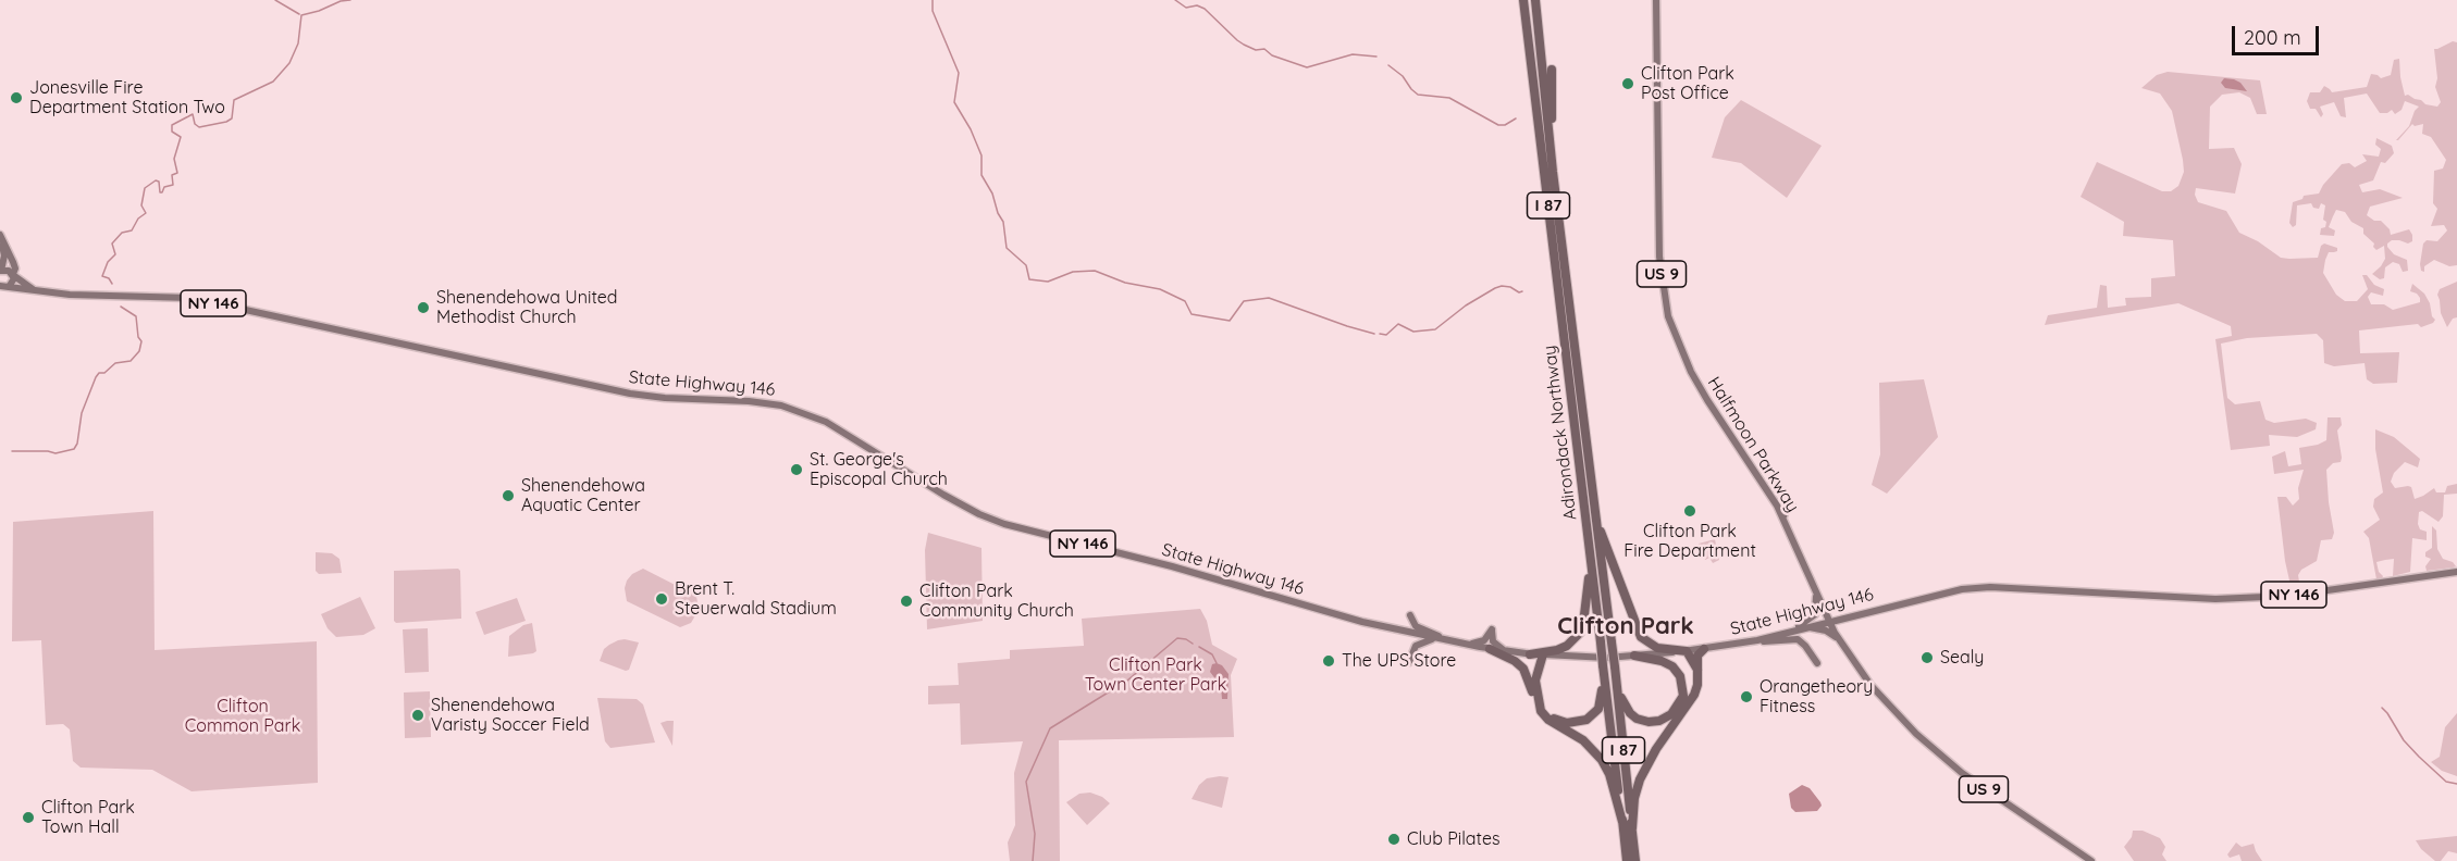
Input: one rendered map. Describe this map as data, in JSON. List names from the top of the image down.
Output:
{
  "streets": {
    "highway": ["I 87", "Adirondack Northway"],
    "main road": [
      "US 9",
      "NY 146",
      "State Highway 146",
      "Halfmoon Parkway"
    ]
  },
  "crossings": [
    ["State Highway 146", "Halfmoon Parkway"]
  ],
  "districts": ["Clifton Park"],
  "parks": ["Clifton Park Town Center Park", "Clifton Common Park"],
  "places": [
    "Clifton Park Post Office",
    "Jonesville Fire Department Station Two",
    "Shenendehowa United Methodist Church",
    "St. George's Episcopal Church",
    "Shenendehowa Aquatic Center",
    "Clifton Park Fire Department",
    "Brent T. Steuerwald Stadium",
    "Clifton Park Community Church",
    "Sealy",
    "The UPS Store",
    "Orangetheory Fitness",
    "Shenendehowa Varisty Soccer Field",
    "Clifton Park Town Hall",
    "Club Pilates"
  ],
  "scale_bar": "200 m"
}
